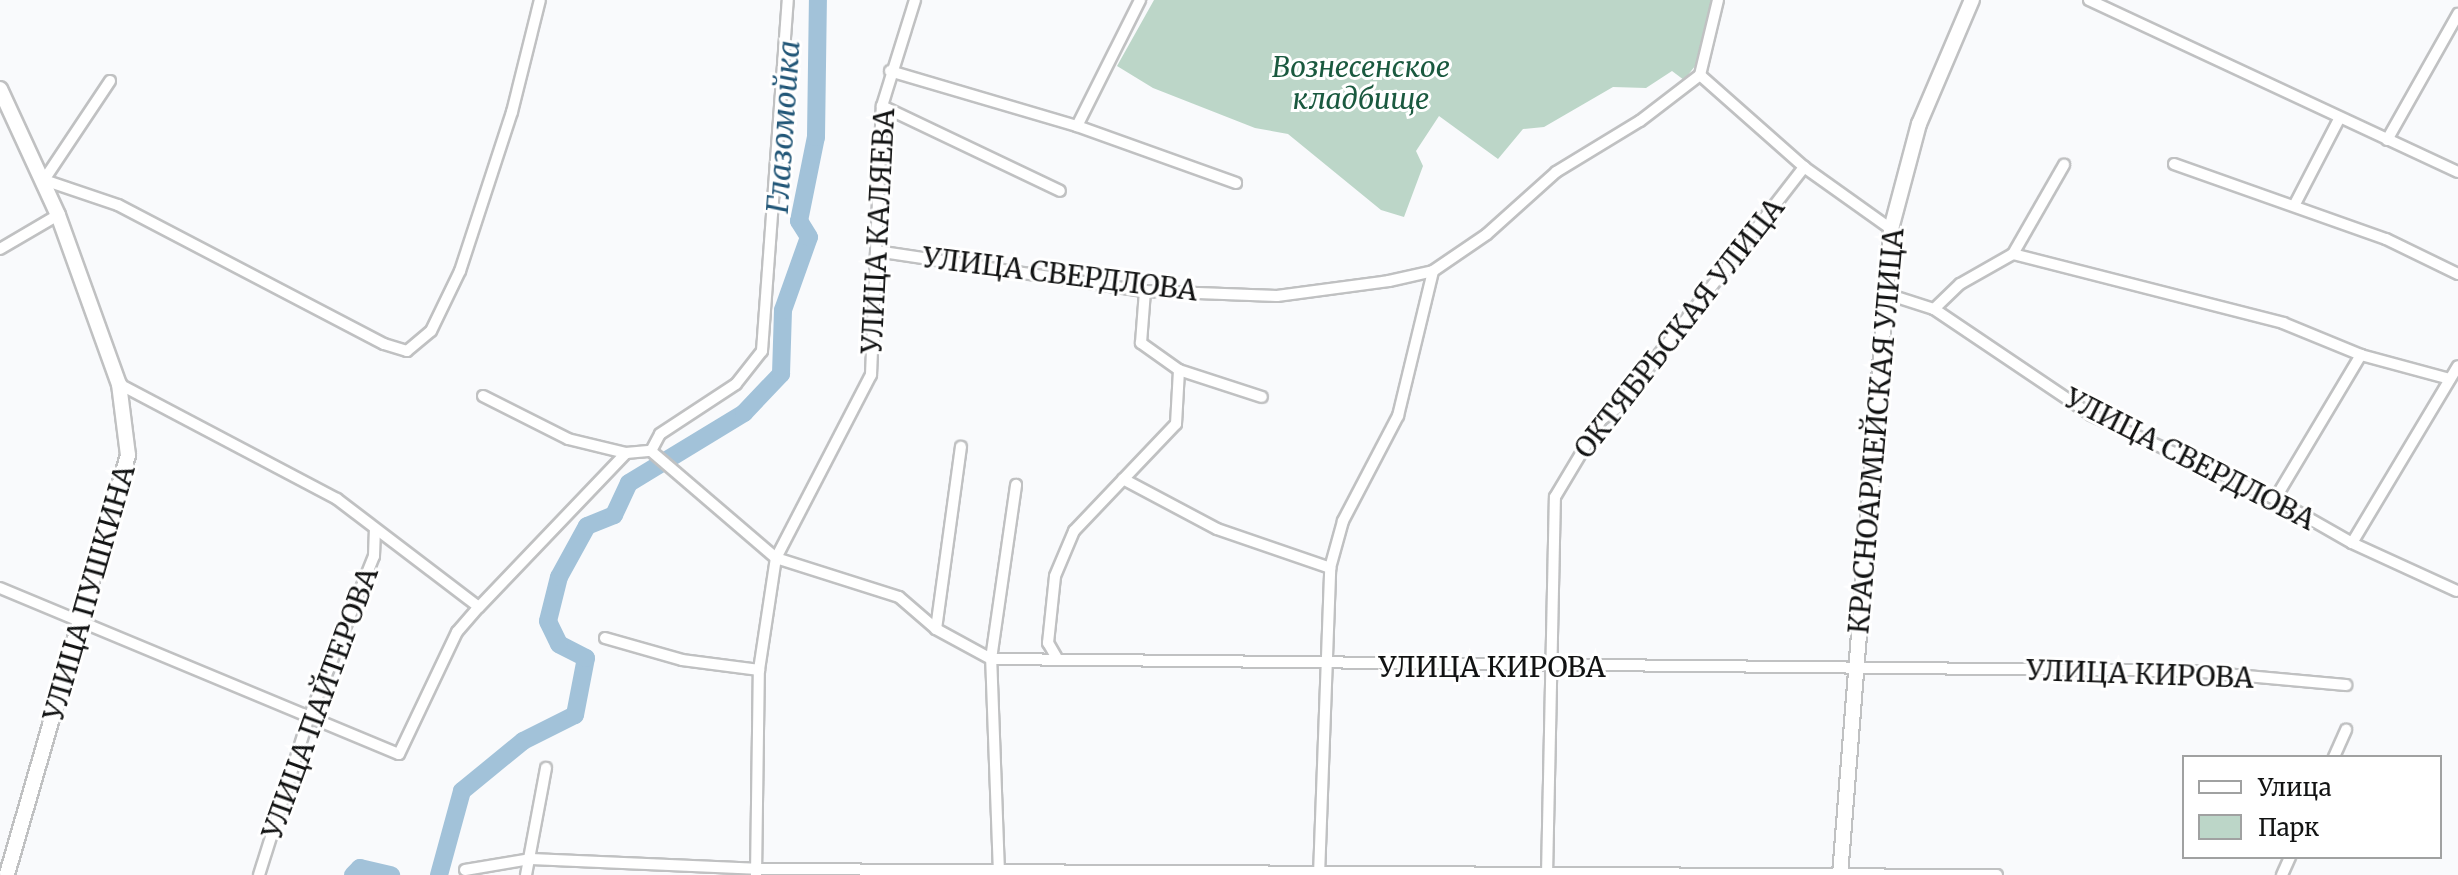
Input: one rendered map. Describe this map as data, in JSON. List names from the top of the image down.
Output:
{
  "streets": {
    "main road": ["КРАСНОАРМЕЙСКАЯ УЛИЦА", "УЛИЦА ПУШКИНА"],
    "street": [
      "УЛИЦА КАЛЯЕВА",
      "УЛИЦА СВЕРДЛОВА",
      "ОКТЯБРЬСКАЯ УЛИЦА",
      "УЛИЦА КИРОВА",
      "УЛИЦА ПАЙТЕРОВА"
    ]
  },
  "crossings": [
    ["УЛИЦА КАЛЯЕВА", "УЛИЦА СВЕРДЛОВА"],
    ["УЛИЦА КАЛЯЕВА", "УЛИЦА КИРОВА"],
    ["УЛИЦА СВЕРДЛОВА", "КРАСНОАРМЕЙСКАЯ УЛИЦА"],
    ["ОКТЯБРЬСКАЯ УЛИЦА", "УЛИЦА КИРОВА"],
    ["КРАСНОАРМЕЙСКАЯ УЛИЦА", "УЛИЦА КИРОВА"],
    ["УЛИЦА ПУШКИНА", "УЛИЦА ПАЙТЕРОВА"]
  ],
  "water": ["Глазомойка"],
  "parks": ["Вознесенское кладбище"],
  "legend": ["Улица", "Парк"]
}
